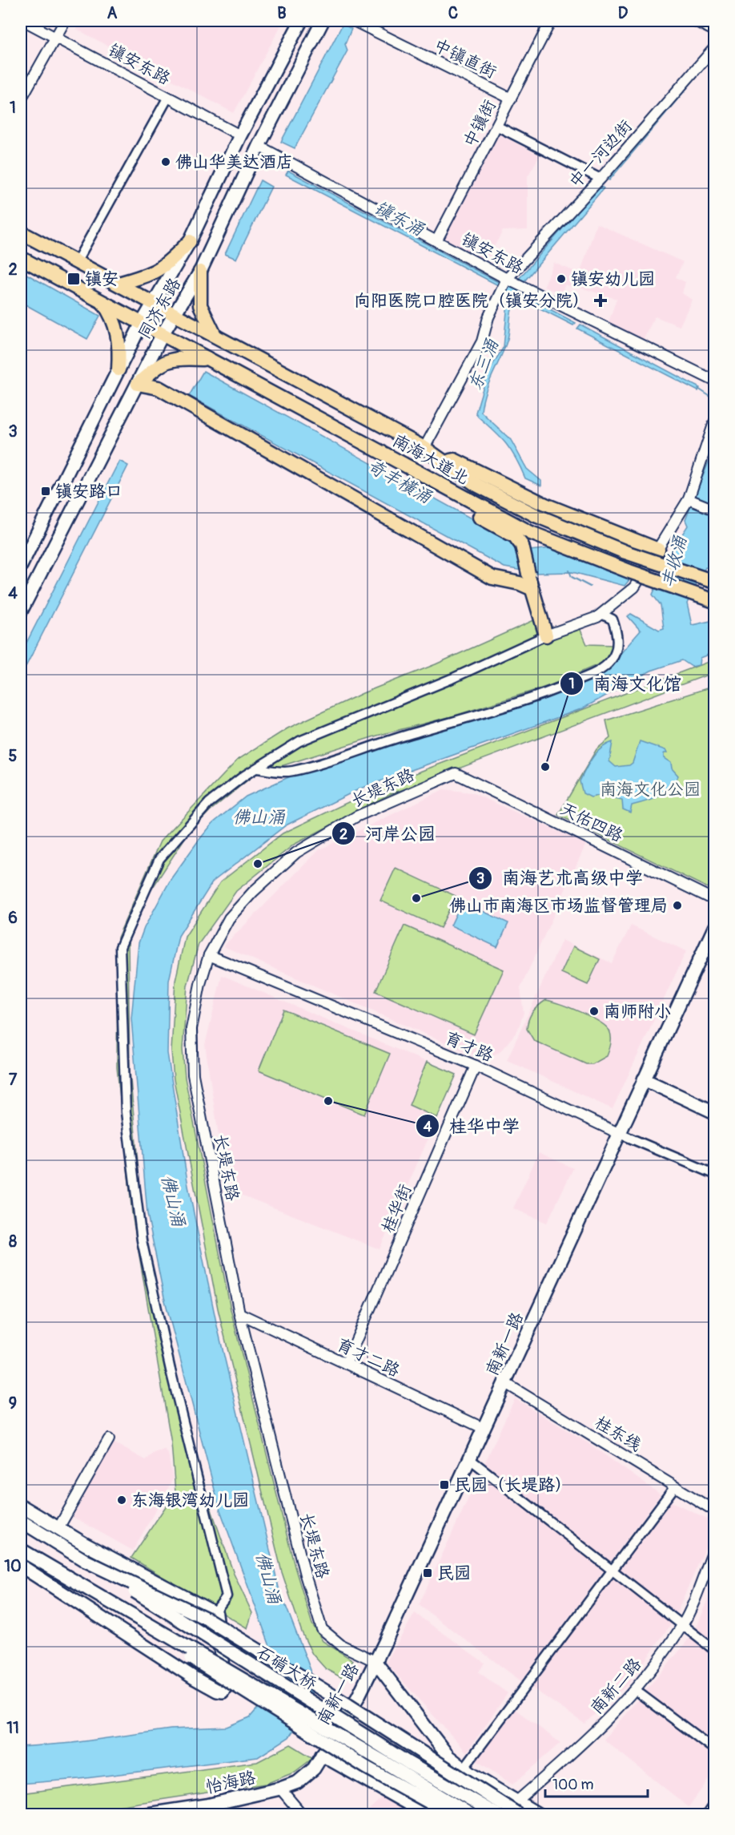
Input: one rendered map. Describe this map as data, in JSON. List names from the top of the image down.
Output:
{
  "streets": {
    "highway": ["南海大道北"],
    "main road": [
      "同济东路",
      "南新一路",
      "石𬒔大桥",
      "怡海路"
    ],
    "street": [
      "中镇直街",
      "镇安东路",
      "中镇街",
      "中一河边街",
      "长堤东路",
      "天佑四路",
      "育才路",
      "桂华街",
      "育才二路",
      "桂东线",
      "南新二路"
    ]
  },
  "crossings": [
    ["中镇直街", "中镇街"],
    ["镇安东路", "中镇街"],
    ["镇安东路", "中一河边街"],
    ["镇安东路", "同济东路"],
    ["中一河边街", "南海大道北"],
    ["同济东路", "南海大道北"],
    ["长堤东路", "天佑四路"],
    ["长堤东路", "育才路"],
    ["长堤东路", "南新一路"],
    ["长堤东路", "育才二路"],
    ["育才路", "桂华街"],
    ["育才路", "南新一路"],
    ["桂华街", "育才二路"],
    ["南新一路", "育才二路"],
    ["南新一路", "桂东线"],
    ["南新一路", "怡海路"]
  ],
  "water": [
    "镇东涌",
    "东三涌",
    "奇丰横涌",
    "丰收涌",
    "佛山涌"
  ],
  "parks": ["南海文化公园"],
  "places": {
    "other": [
      "佛山华美达酒店",
      "镇安幼儿园",
      "南海文化馆",
      "河岸公园",
      "南海艺术高级中学",
      "佛山市南海区市场监督管理局",
      "南师附小",
      "桂华中学",
      "东海银湾幼儿园"
    ],
    "transit": [
      "镇安",
      "镇安路口",
      "民园（长堤路）",
      "民园"
    ],
    "health": ["向阳医院口腔医院（镇安分院）"]
  },
  "scale_bar": "100 m",
  "grid": {
    "columns": [
      "A",
      "B",
      "C",
      "D"
    ],
    "rows": [
      "1",
      "2",
      "3",
      "4",
      "5",
      "6",
      "7",
      "8",
      "9",
      "10",
      "11"
    ]
  }
}
